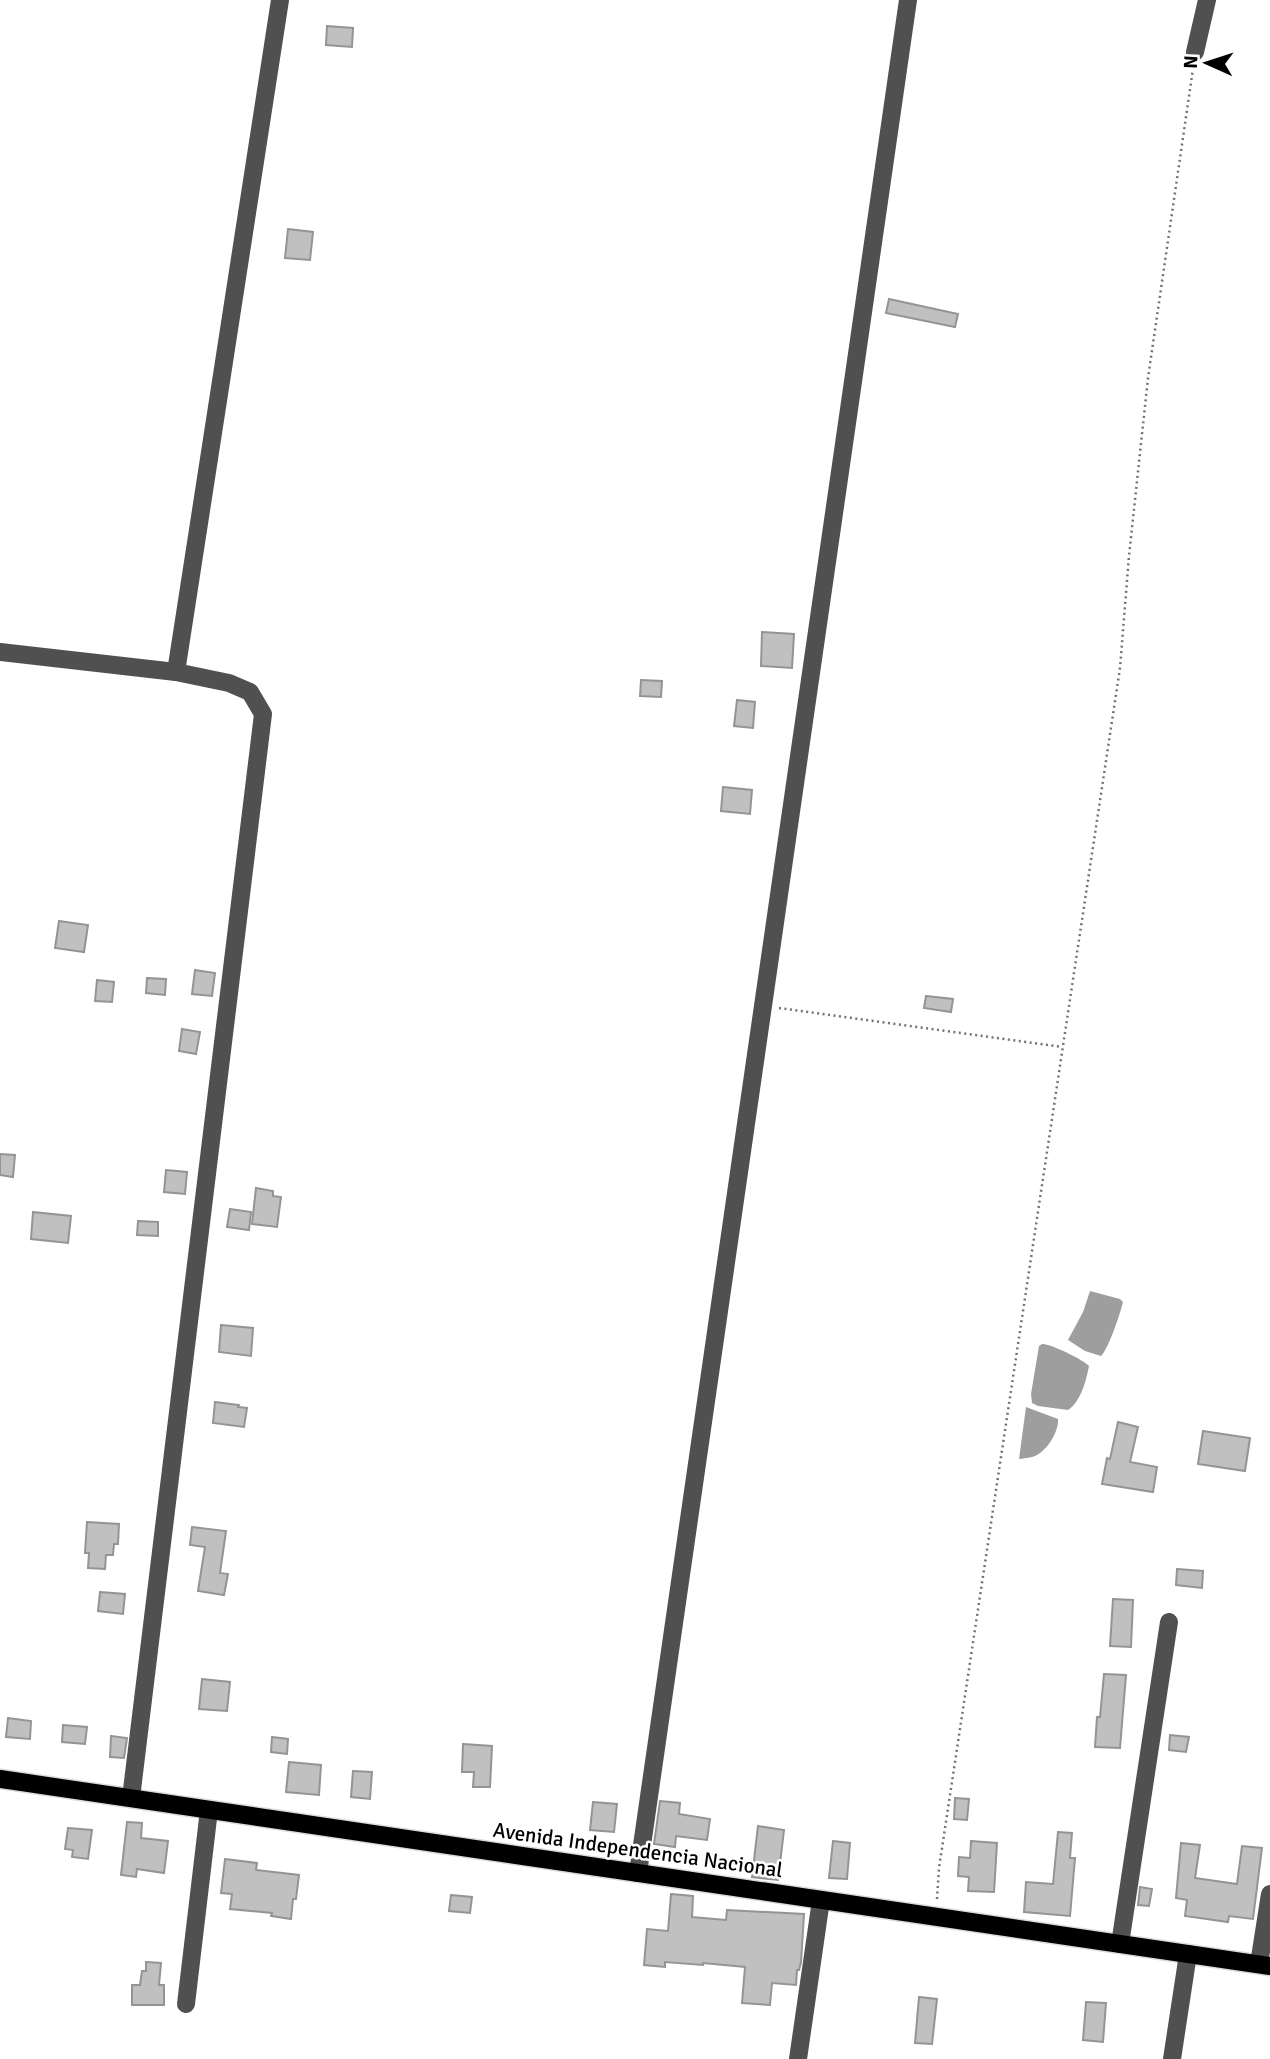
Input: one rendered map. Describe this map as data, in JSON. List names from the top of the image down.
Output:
{
  "streets": {
    "main road": ["Avenida Independencia Nacional"]
  },
  "north": "left"
}
